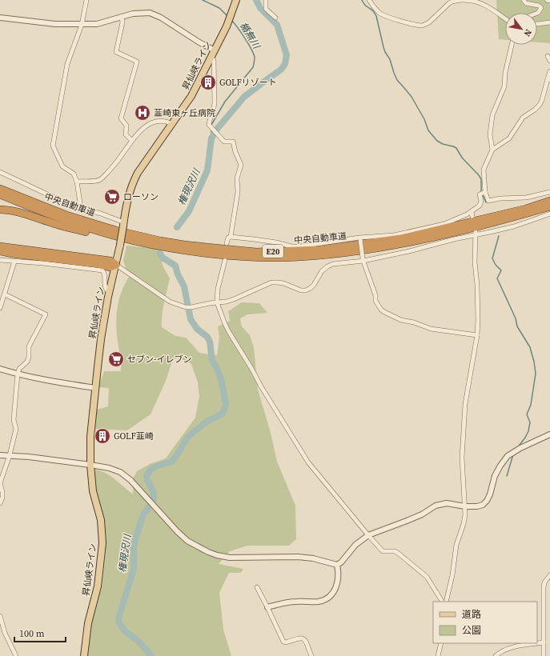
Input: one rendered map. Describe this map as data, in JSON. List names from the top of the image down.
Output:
{
  "streets": {
    "highway": ["中央自動車道", "E20"],
    "main road": ["昇仙峡ライン"]
  },
  "water": ["楯無川", "権現沢川"],
  "places": {
    "building": ["GOLFリゾート", "GOLF韮崎"],
    "hospital": ["韮崎東ヶ丘病院"],
    "supermarket": ["ローソン", "セブン-イレブン"]
  },
  "legend": ["道路", "公園"],
  "scale_bar": "100 m",
  "north": "bottom right"
}
